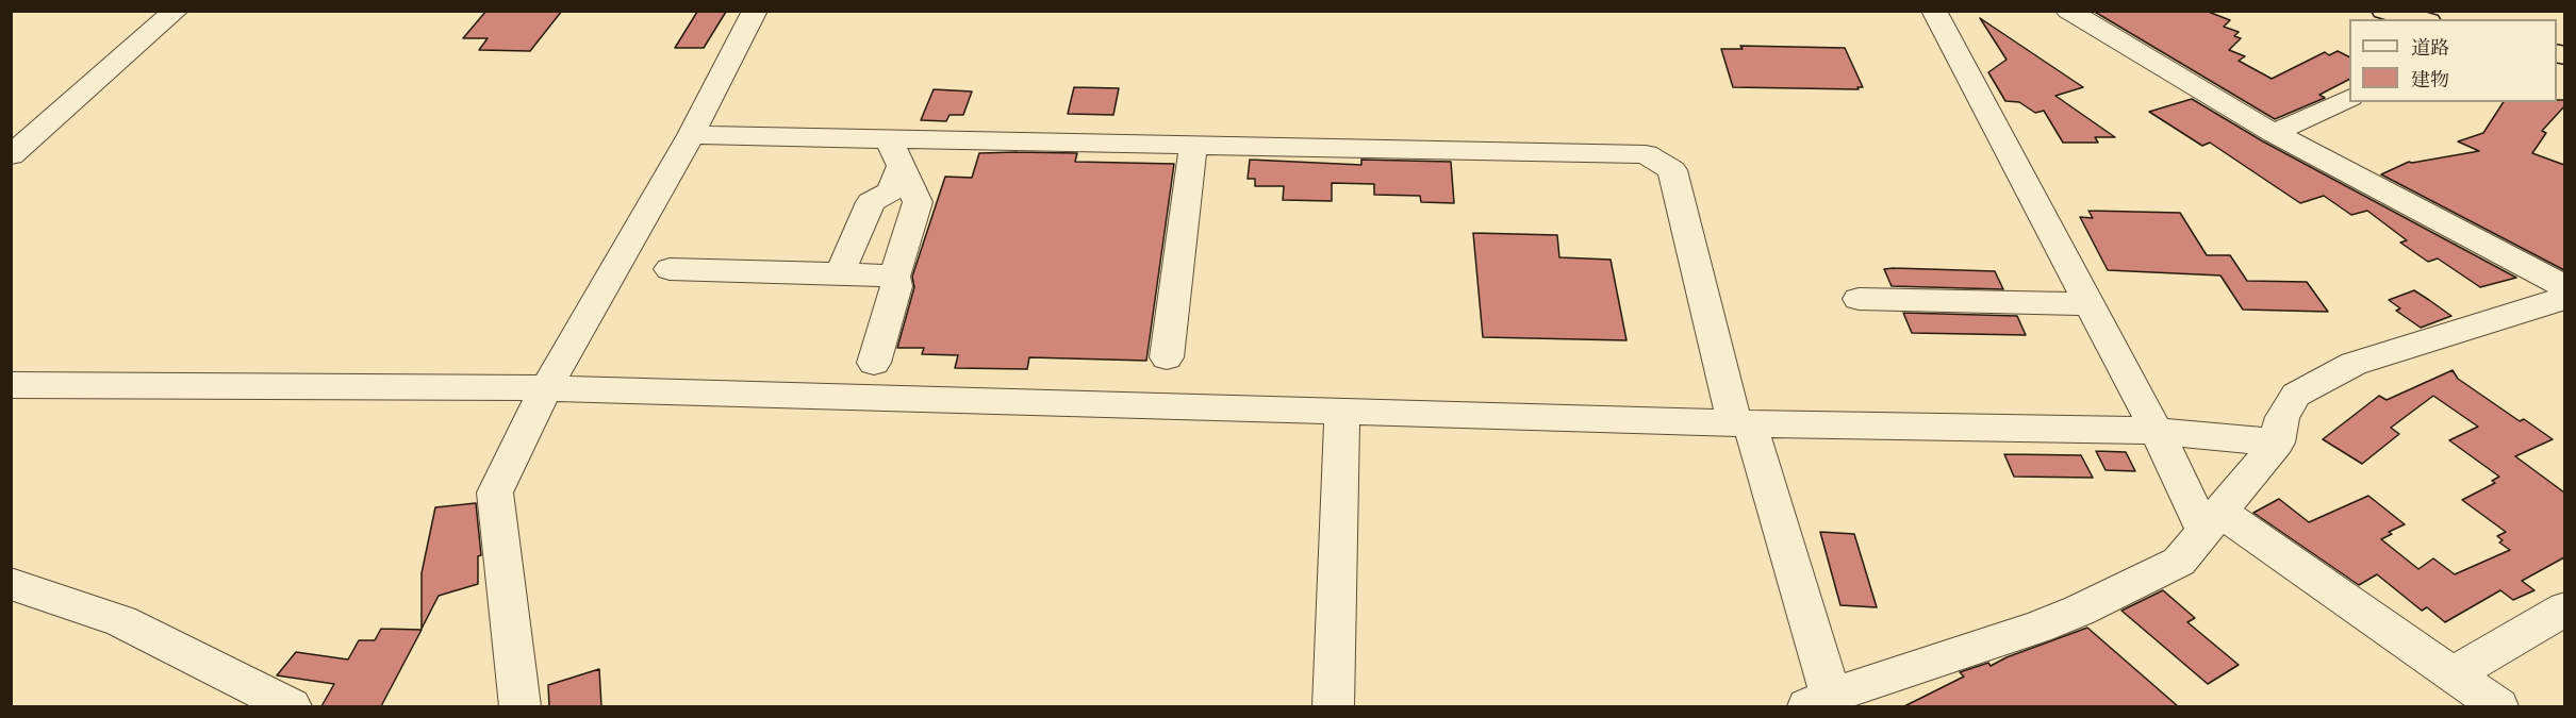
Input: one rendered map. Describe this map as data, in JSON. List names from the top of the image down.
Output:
{
  "legend": ["道路", "建物"]
}
